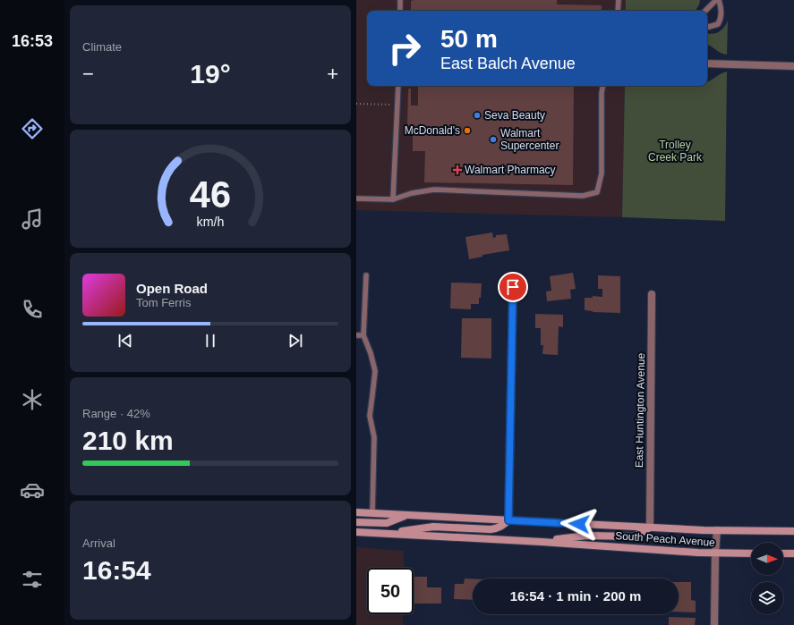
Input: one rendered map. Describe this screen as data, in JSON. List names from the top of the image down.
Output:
{
  "streets": {
    "main road": ["South Peach Avenue"],
    "street": ["East Huntington Avenue"]
  },
  "crossings": [
    ["East Huntington Avenue", "South Peach Avenue"]
  ],
  "parks": ["Trolley Creek Park"],
  "places": {
    "other": ["Seva Beauty", "McDonald's", "Walmart Supercenter"],
    "health": ["Walmart Pharmacy"]
  },
  "north": "right",
  "page": {
    "tabs": "16:53",
    "tile": [
      "Climate",
      ["Range · 42%", "210 km"],
      ["Arrival", "16:54"]
    ],
    "turn": ["50 m", "East Balch Avenue"],
    "heat": ["−", "19°", "+"],
    "song": ["Open Road", "Tom Ferris"],
    "limit": "50",
    "trip": "16:54 · 1 min · 200 m",
    "gauge": ["46", "km/h"]
  }
}
